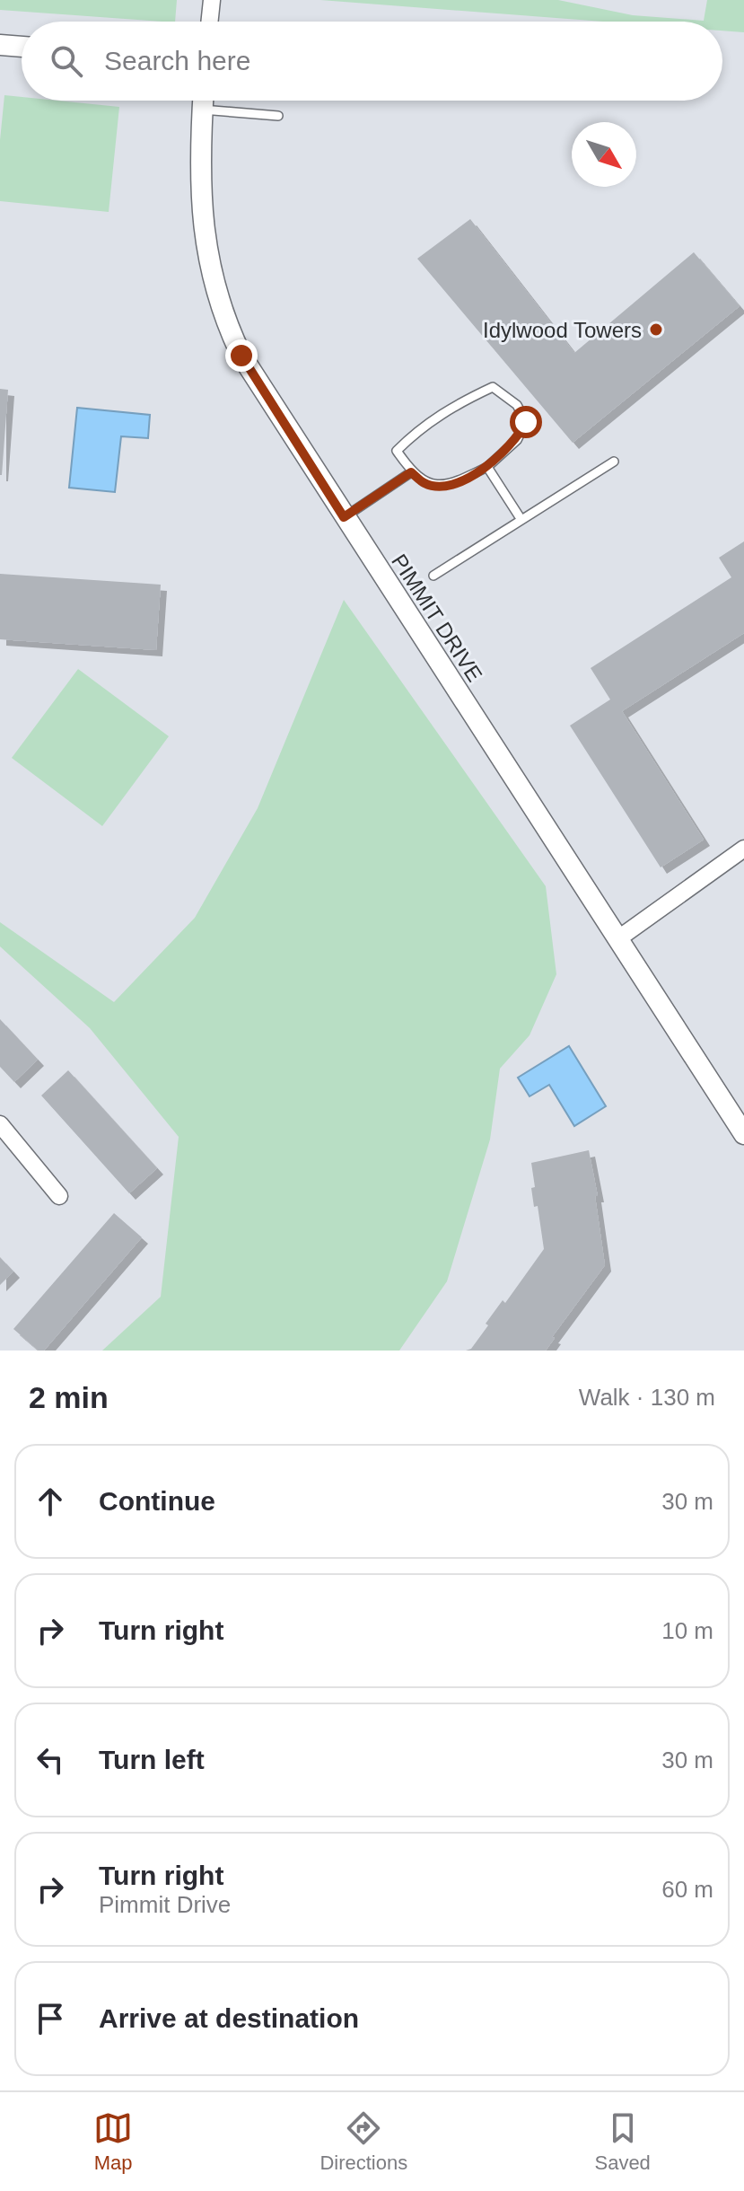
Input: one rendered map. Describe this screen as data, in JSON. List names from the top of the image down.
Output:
{
  "streets": {
    "street": ["PIMMIT DRIVE"]
  },
  "places": ["Idylwood Towers"],
  "north": "bottom right",
  "page": {
    "search": "Search here",
    "heading": ["2 min", "Walk · 130 m"],
    "list": [
      ["Continue", "30 m"],
      ["Turn right", "10 m"],
      ["Turn left", "30 m"],
      ["Turn right", "Pimmit Drive", "60 m"],
      "Arrive at destination"
    ],
    "nav": ["Map", "Directions", "Saved"]
  }
}
